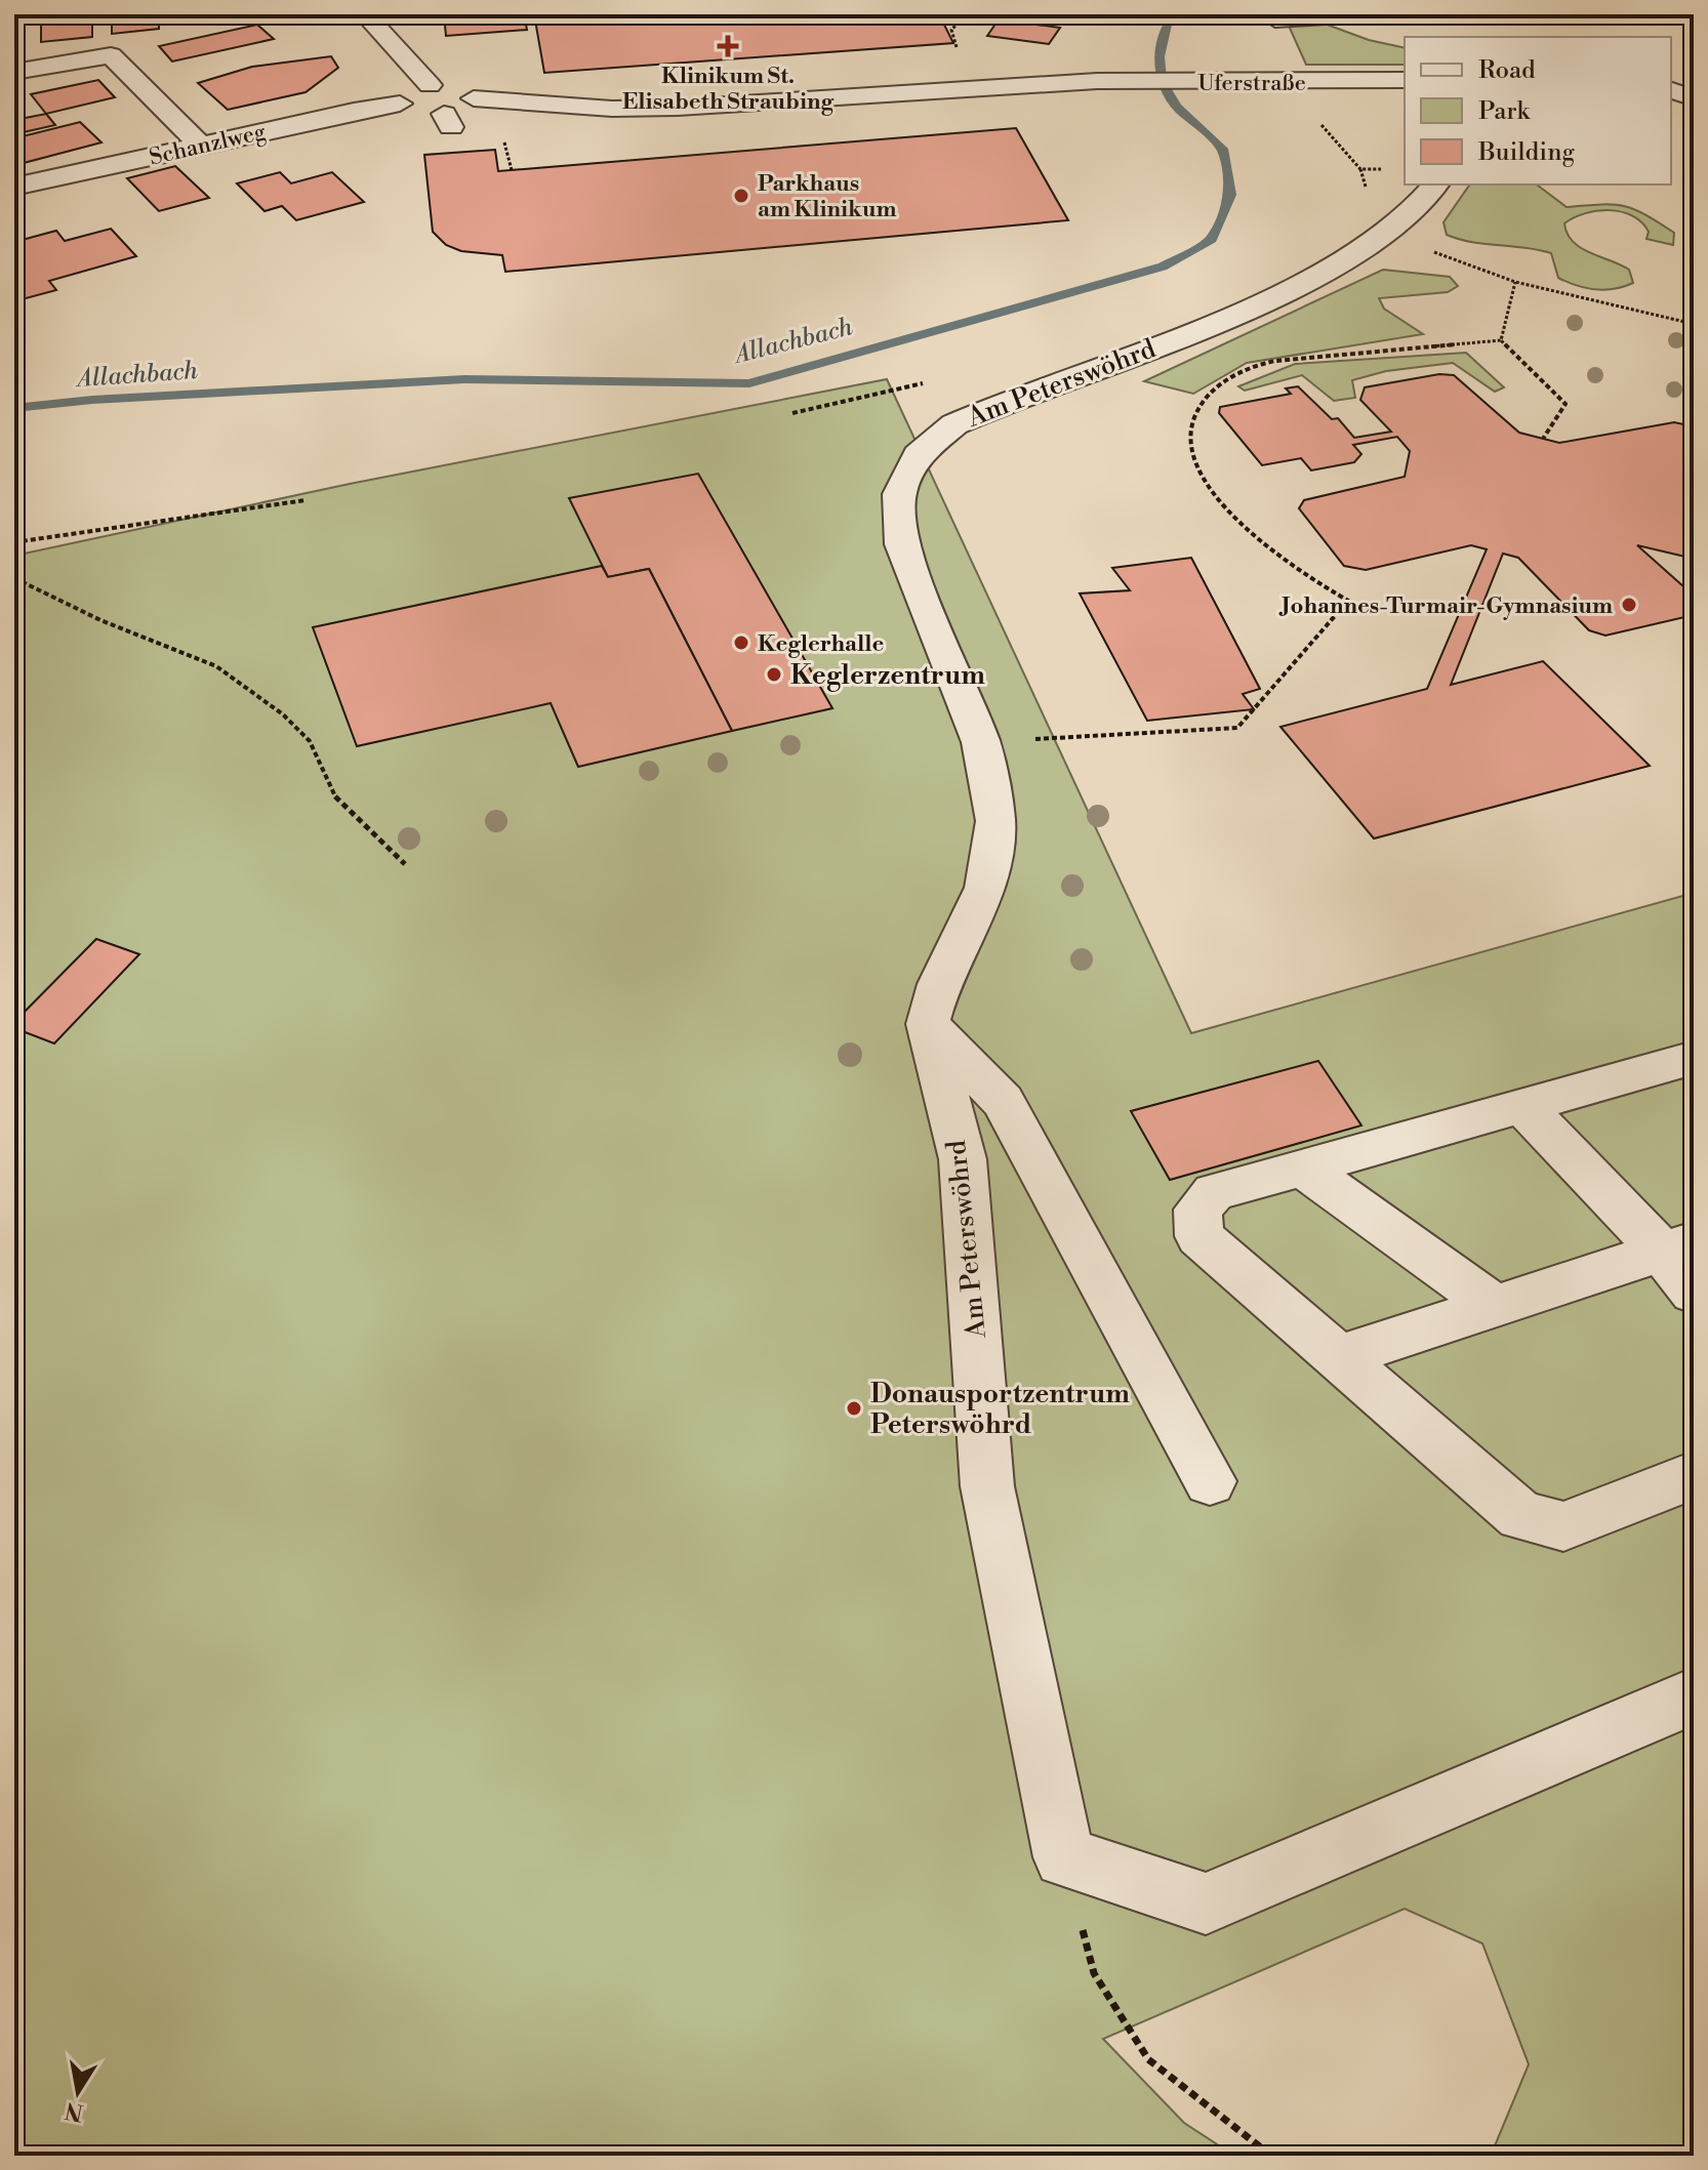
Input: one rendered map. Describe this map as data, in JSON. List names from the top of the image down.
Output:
{
  "streets": {
    "street": ["Uferstraße", "Schanzlweg", "Am Peterswöhrd"]
  },
  "water": ["Allachbach"],
  "places": {
    "health": ["Klinikum St. Elisabeth Straubing"],
    "other": [
      "Parkhaus am Klinikum",
      "Johannes-Turmair-Gymnasium",
      "Keglerhalle",
      "Keglerzentrum",
      "Donausportzentrum Peterswöhrd"
    ]
  },
  "legend": ["Road", "Park", "Building"],
  "north": "bottom"
}
